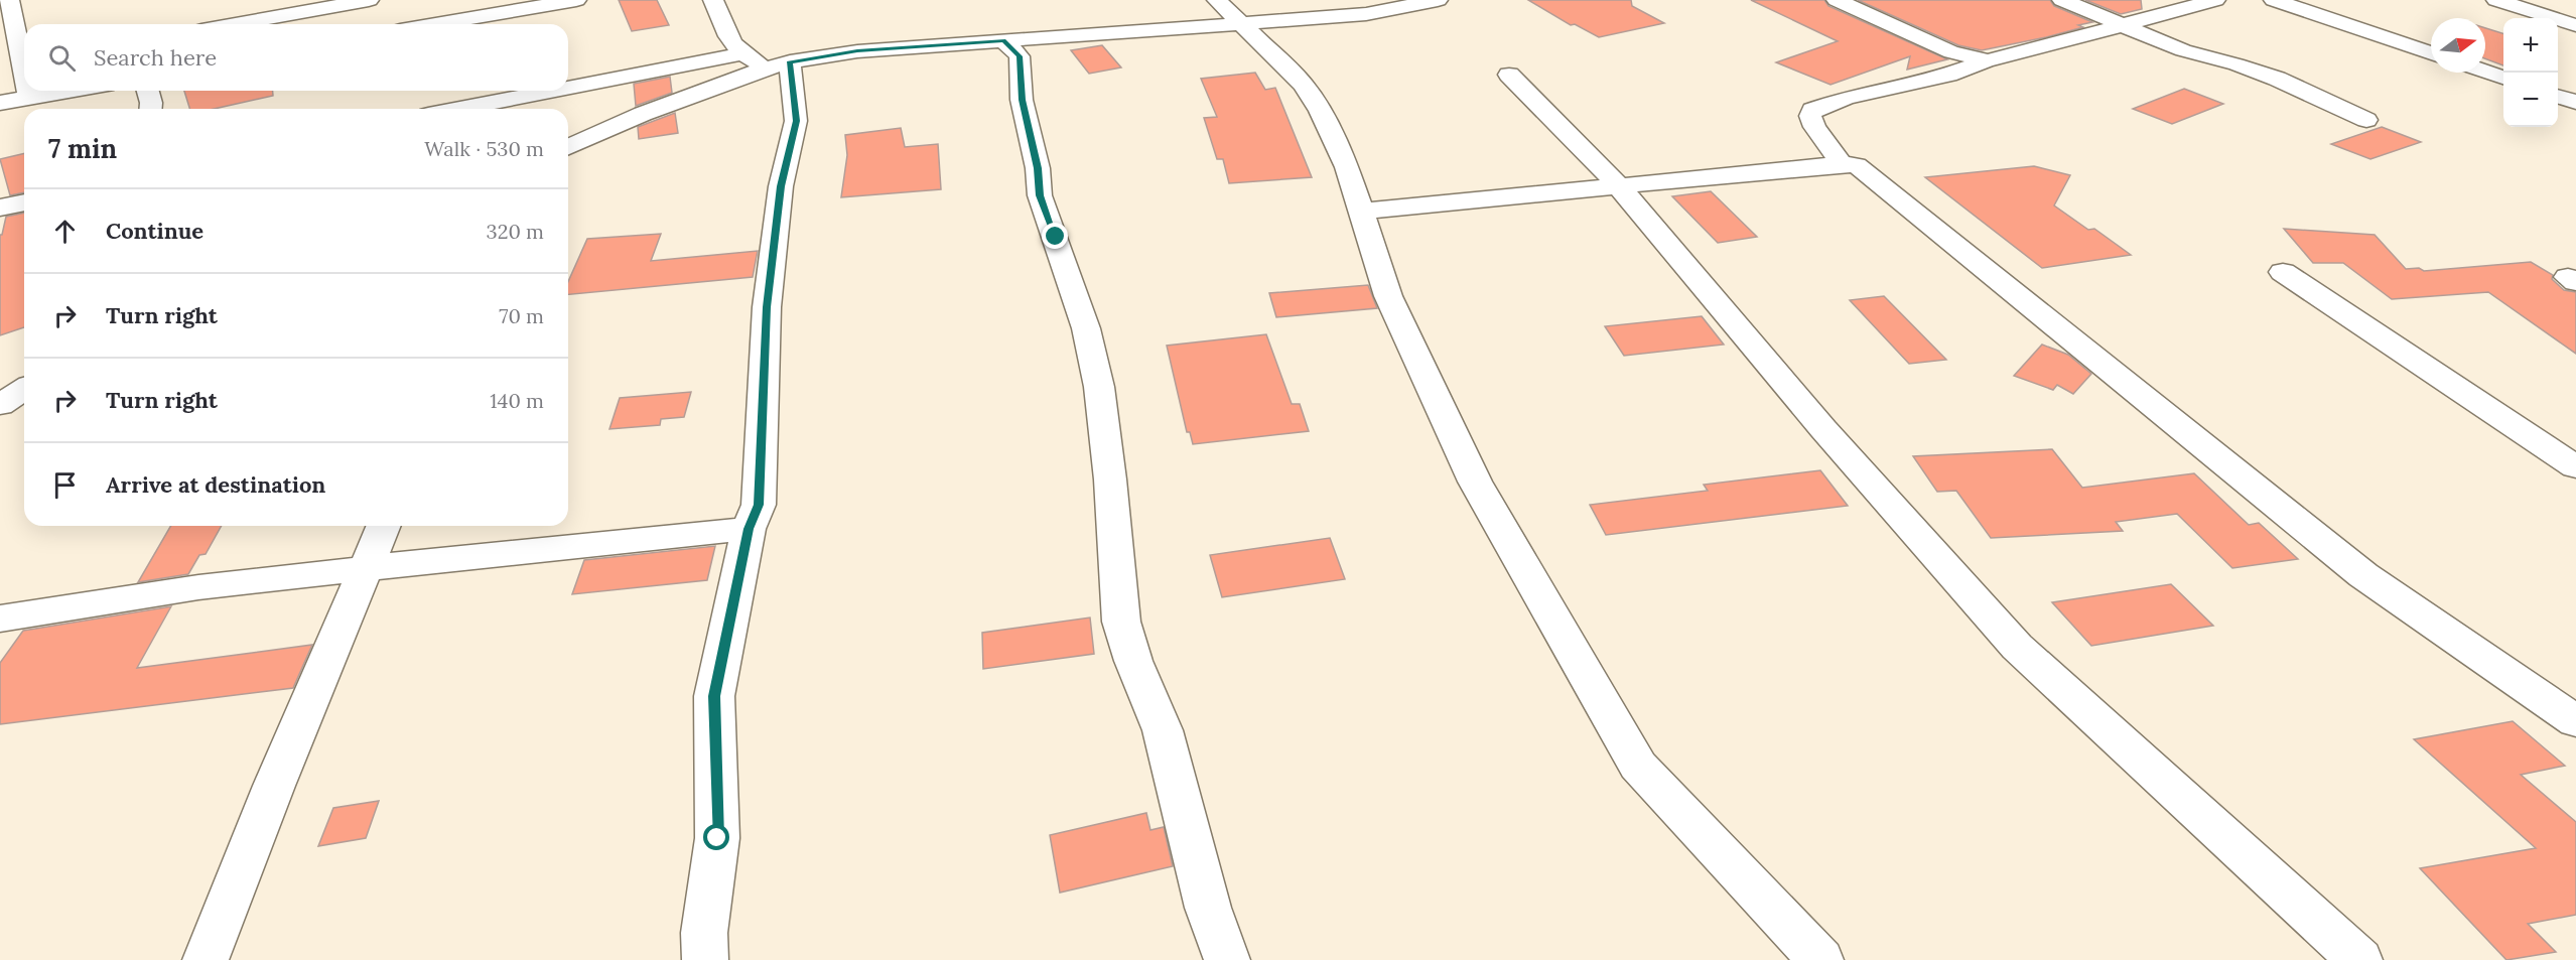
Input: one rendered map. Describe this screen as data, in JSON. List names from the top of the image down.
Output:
{
  "north": "right",
  "page": {
    "map_buttons": ["+", "−"],
    "search": "Search here",
    "heading": ["7 min", "Walk · 530 m"],
    "list": [
      ["Continue", "320 m"],
      ["Turn right", "70 m"],
      ["Turn right", "140 m"],
      "Arrive at destination"
    ]
  }
}
